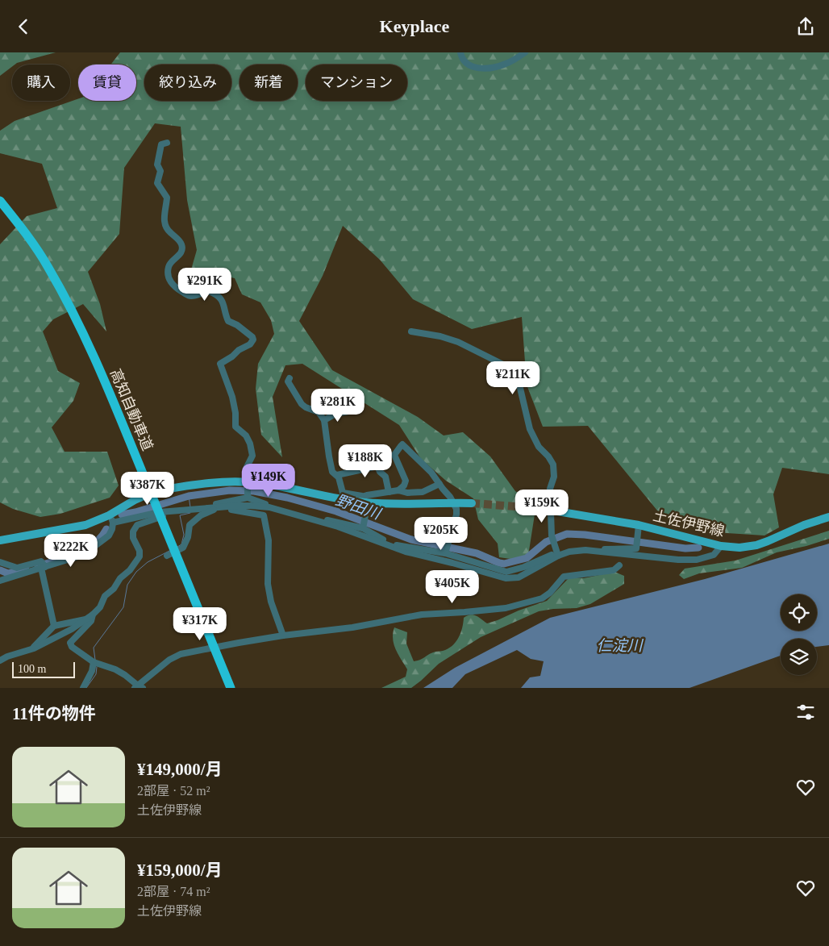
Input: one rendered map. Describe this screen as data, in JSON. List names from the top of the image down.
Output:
{
  "streets": {
    "highway": ["高知自動車道"],
    "main road": ["土佐伊野線"]
  },
  "water": ["野田川", "仁淀川"],
  "scale_bar": "100 m",
  "page": {
    "header": "Keyplace",
    "chip": [
      "購入",
      "賃貸",
      "絞り込み",
      "新着",
      "マンション"
    ],
    "price": [
      "¥291K",
      "¥211K",
      "¥281K",
      "¥188K",
      "¥149K",
      "¥387K",
      "¥159K",
      "¥205K",
      "¥222K",
      "¥405K",
      "¥317K"
    ],
    "scale": "100 m",
    "heading": "11件の物件",
    "list": [
      {
        "name": "¥149,000/月",
        "note": "2部屋 · 52 m² · 土佐伊野線"
      },
      {
        "name": "¥159,000/月",
        "note": "2部屋 · 74 m² · 土佐伊野線"
      }
    ]
  }
}
